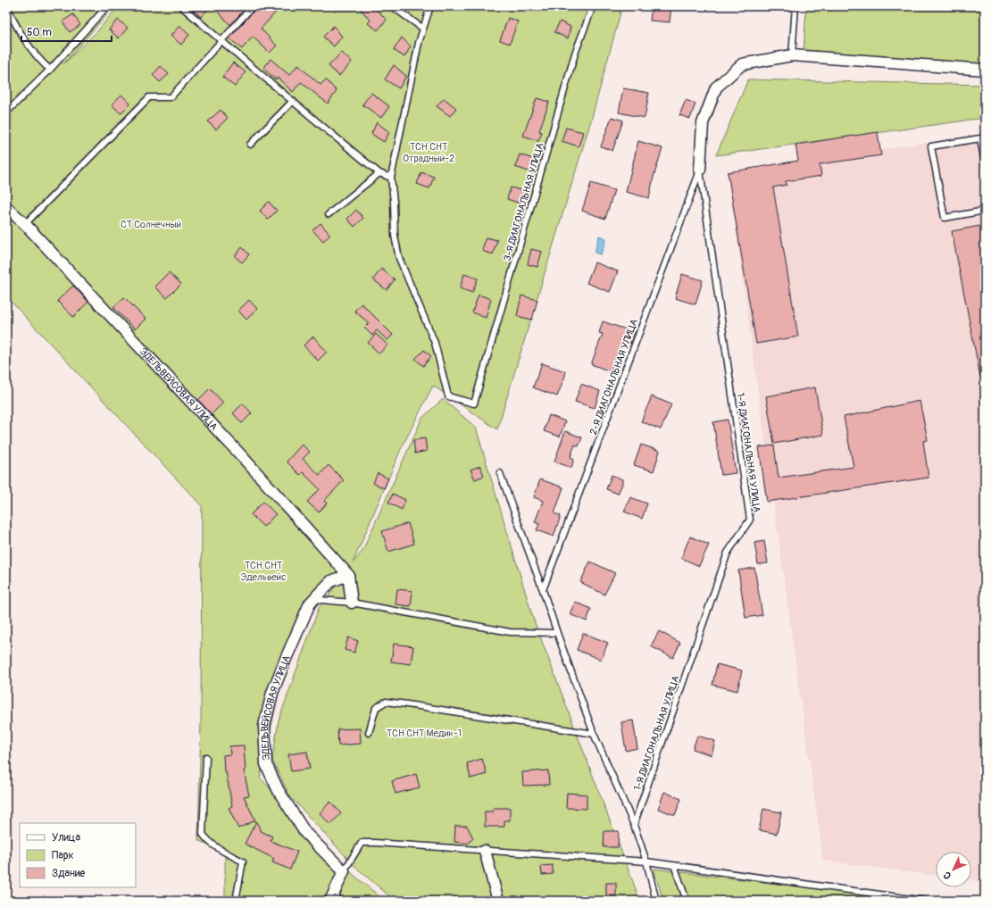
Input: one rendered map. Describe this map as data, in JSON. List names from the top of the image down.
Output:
{
  "streets": {
    "street": ["ЭДЕЛЬВЕЙСОВАЯ УЛИЦА"],
    "lane": ["3-Я ДИАГОНАЛЬНАЯ УЛИЦА", "2-Я ДИАГОНАЛЬНАЯ УЛИЦА", "1-Я ДИАГОНАЛЬНАЯ УЛИЦА"]
  },
  "crossings": [
    ["2-Я ДИАГОНАЛЬНАЯ УЛИЦА", "1-Я ДИАГОНАЛЬНАЯ УЛИЦА"]
  ],
  "parks": [
    "ТСН СНТ Отрадный-2",
    "СТ Солнечный",
    "ТСН СНТ Эдельвейс",
    "ТСН СНТ Медик-1"
  ],
  "legend": ["Улица", "Парк", "Здание"],
  "scale_bar": "50 m",
  "north": "bottom left"
}
